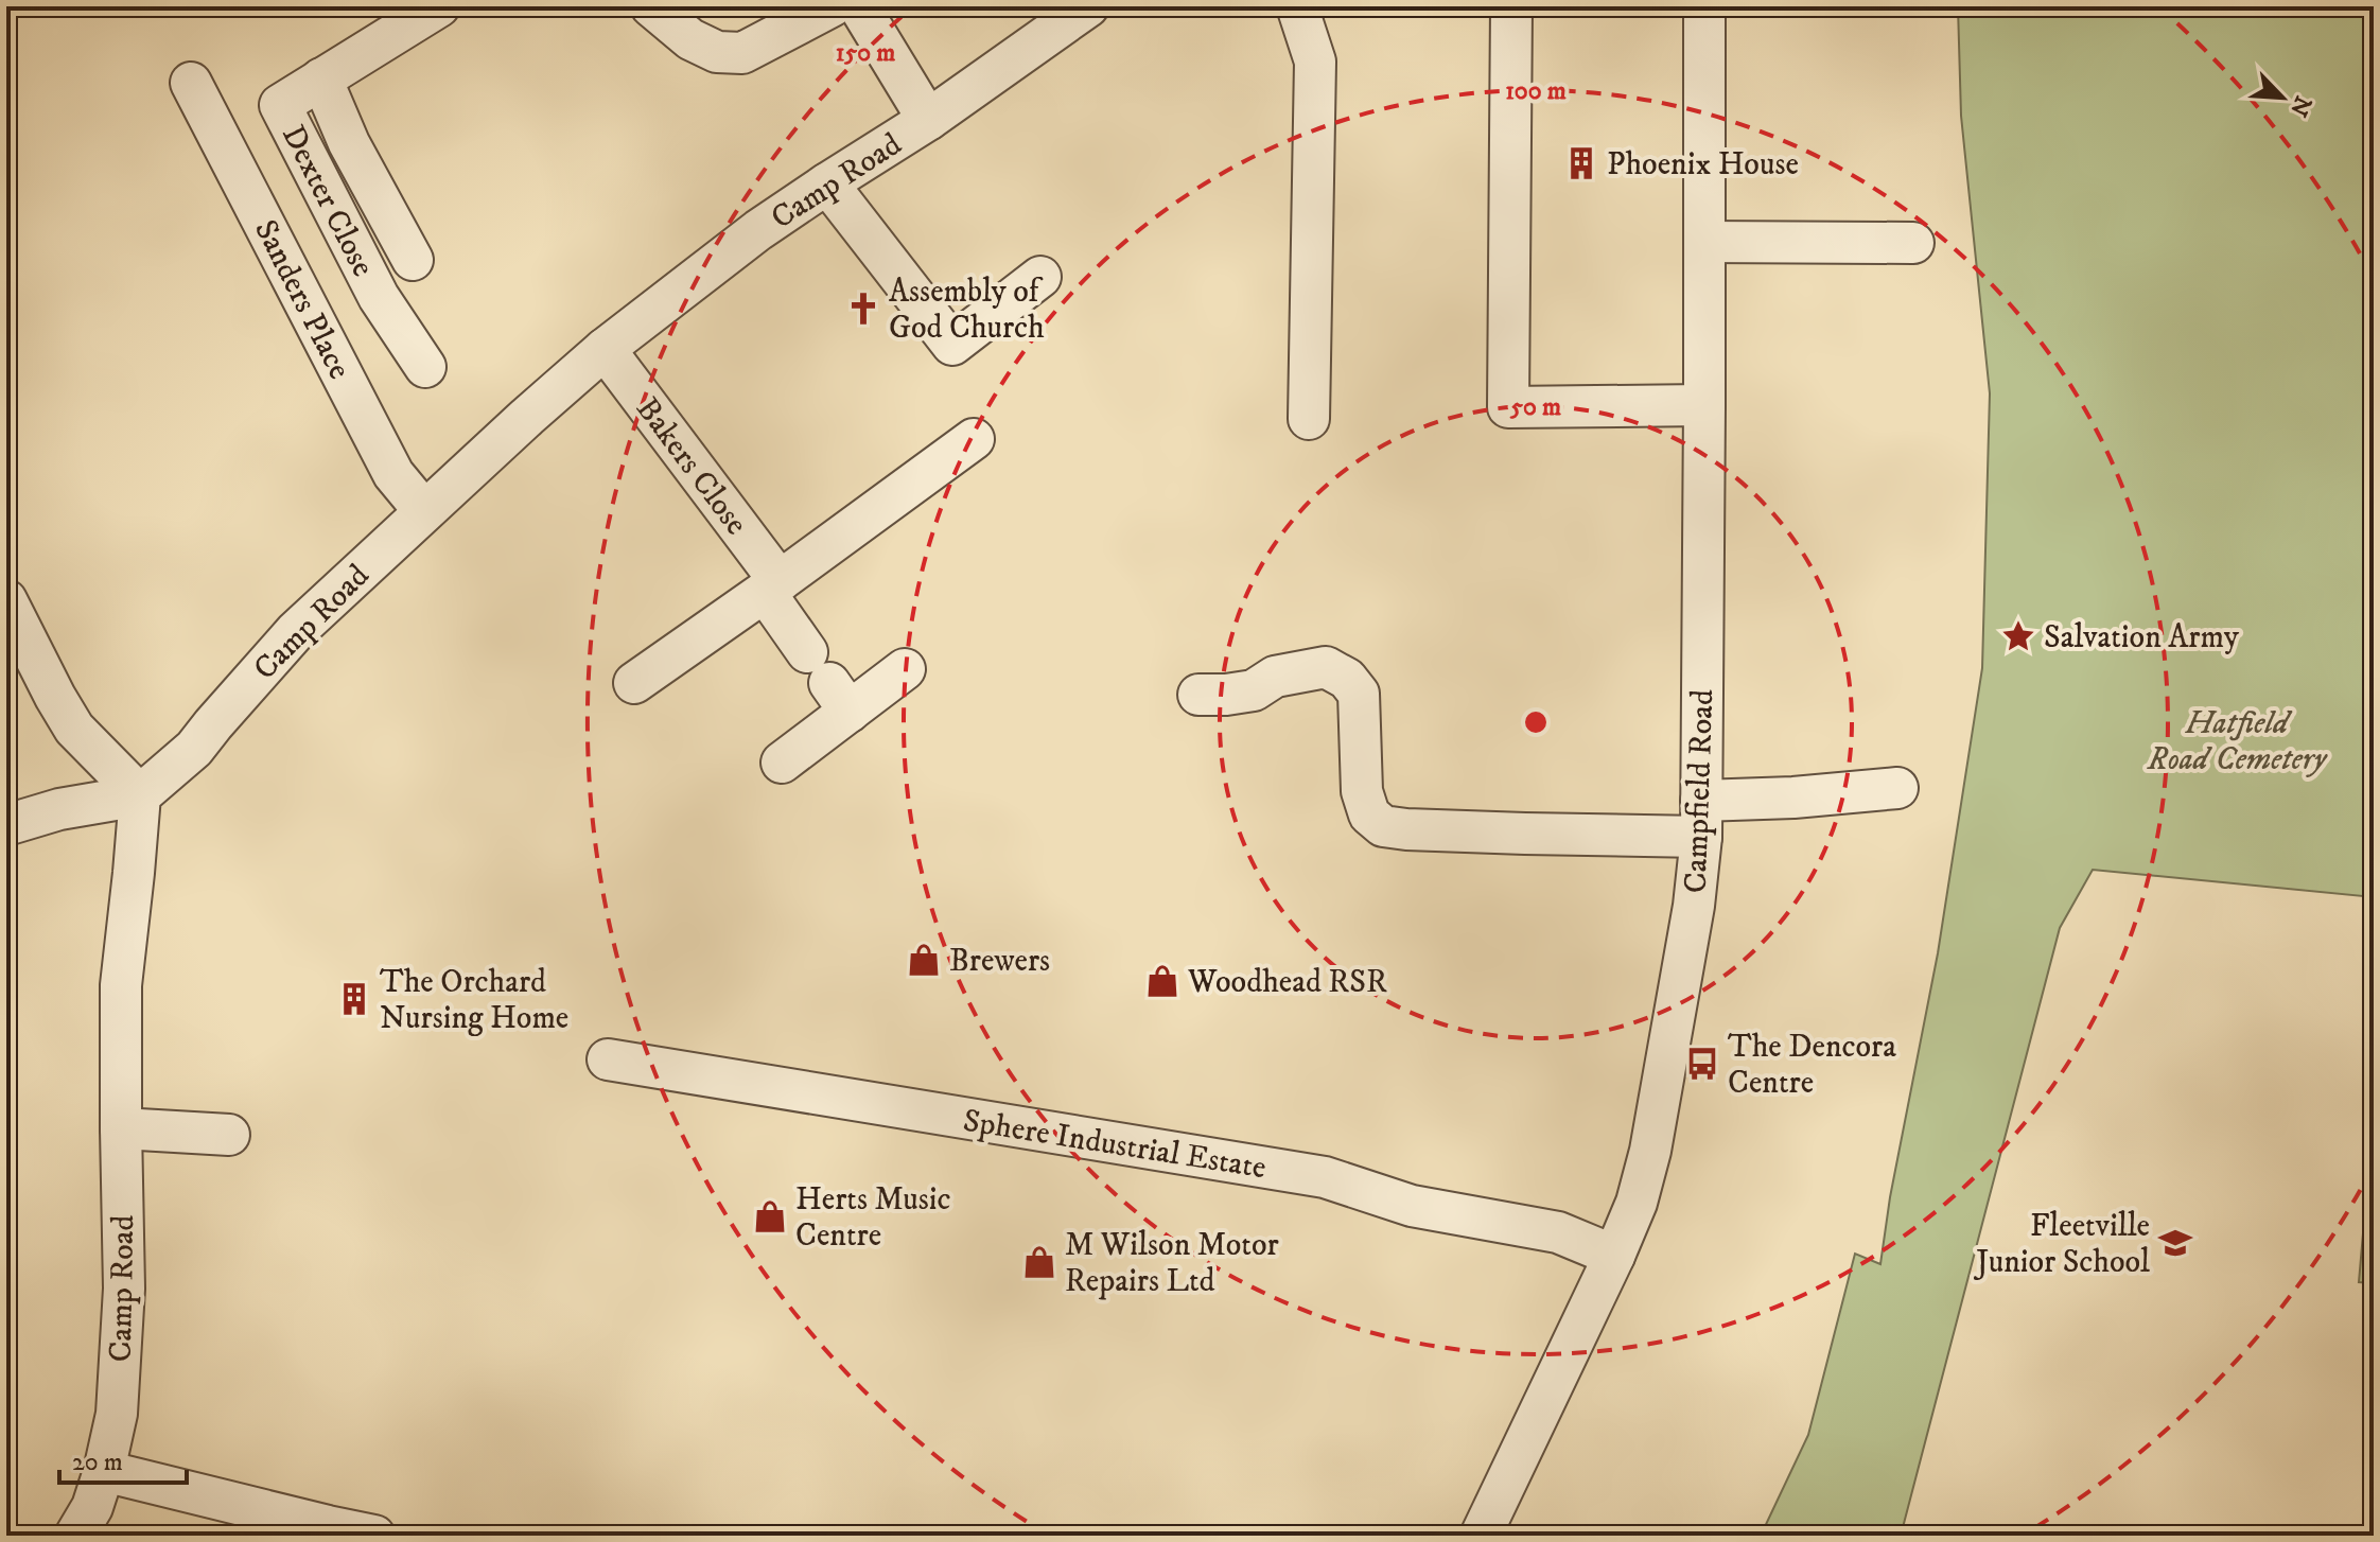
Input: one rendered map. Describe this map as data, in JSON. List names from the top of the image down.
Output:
{
  "streets": {
    "street": [
      "Camp Road",
      "Dexter Close",
      "Sanders Place",
      "Bakers Close",
      "Campfield Road",
      "Sphere Industrial Estate"
    ]
  },
  "crossings": [
    ["Camp Road", "Sanders Place"],
    ["Camp Road", "Bakers Close"],
    ["Campfield Road", "Sphere Industrial Estate"]
  ],
  "parks": ["Hatfield Road Cemetery"],
  "places": {
    "building": ["Phoenix House", "The Orchard Nursing Home"],
    "church": ["Assembly of God Church"],
    "place": ["Salvation Army"],
    "shop": [
      "Brewers",
      "Woodhead RSR",
      "Herts Music Centre",
      "M Wilson Motor Repairs Ltd"
    ],
    "bus stop": ["The Dencora Centre"],
    "school or university": ["Fleetville Junior School"]
  },
  "scale_bar": "20 m",
  "north": "bottom right",
  "rings": ["150 m", "100 m", "50 m"]
}
